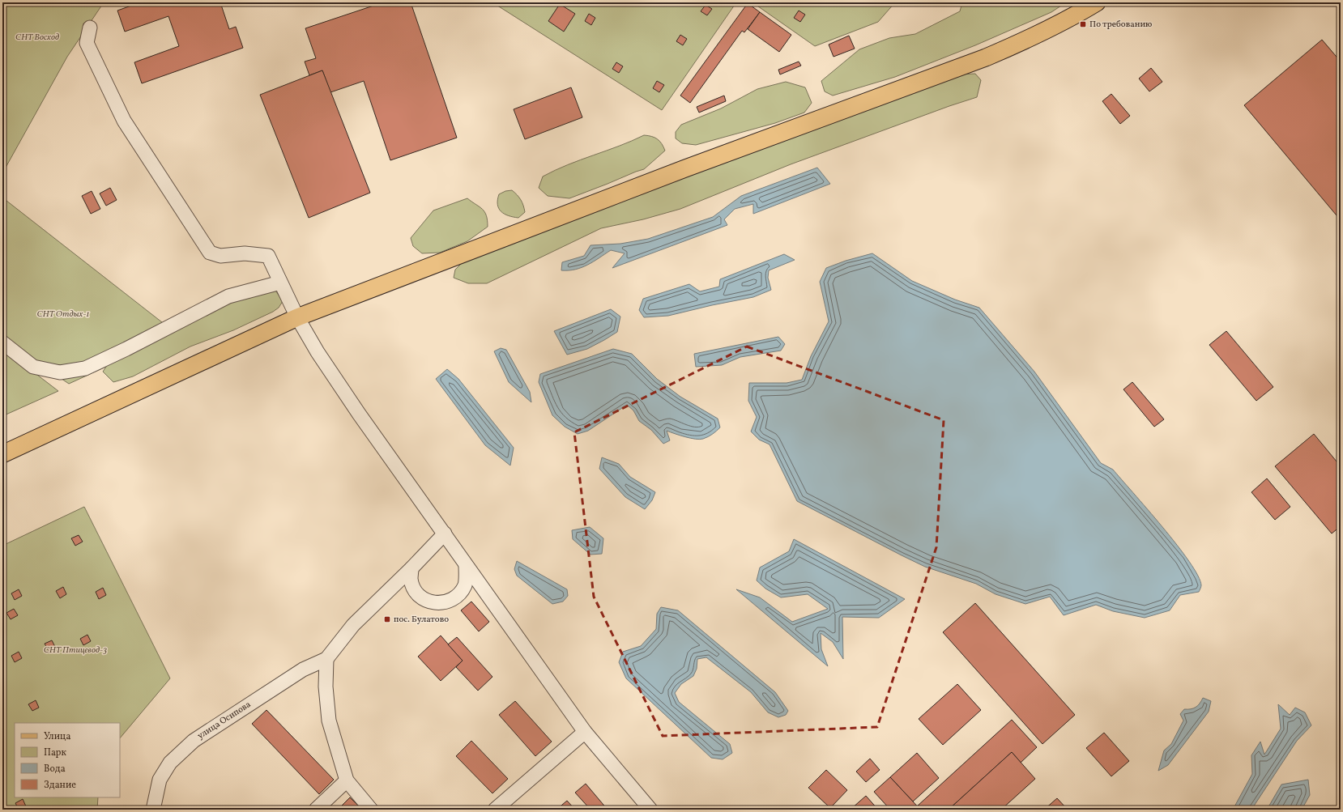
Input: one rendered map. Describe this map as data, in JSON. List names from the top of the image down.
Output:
{
  "streets": {
    "street": ["улица Осипова"]
  },
  "parks": ["СНТ Восход", "СНТ Отдых-1", "СНТ Птицевод-3"],
  "places": {
    "transit": ["По требованию", "пос. Булатово"]
  },
  "legend": [
    "Улица",
    "Парк",
    "Вода",
    "Здание"
  ]
}
